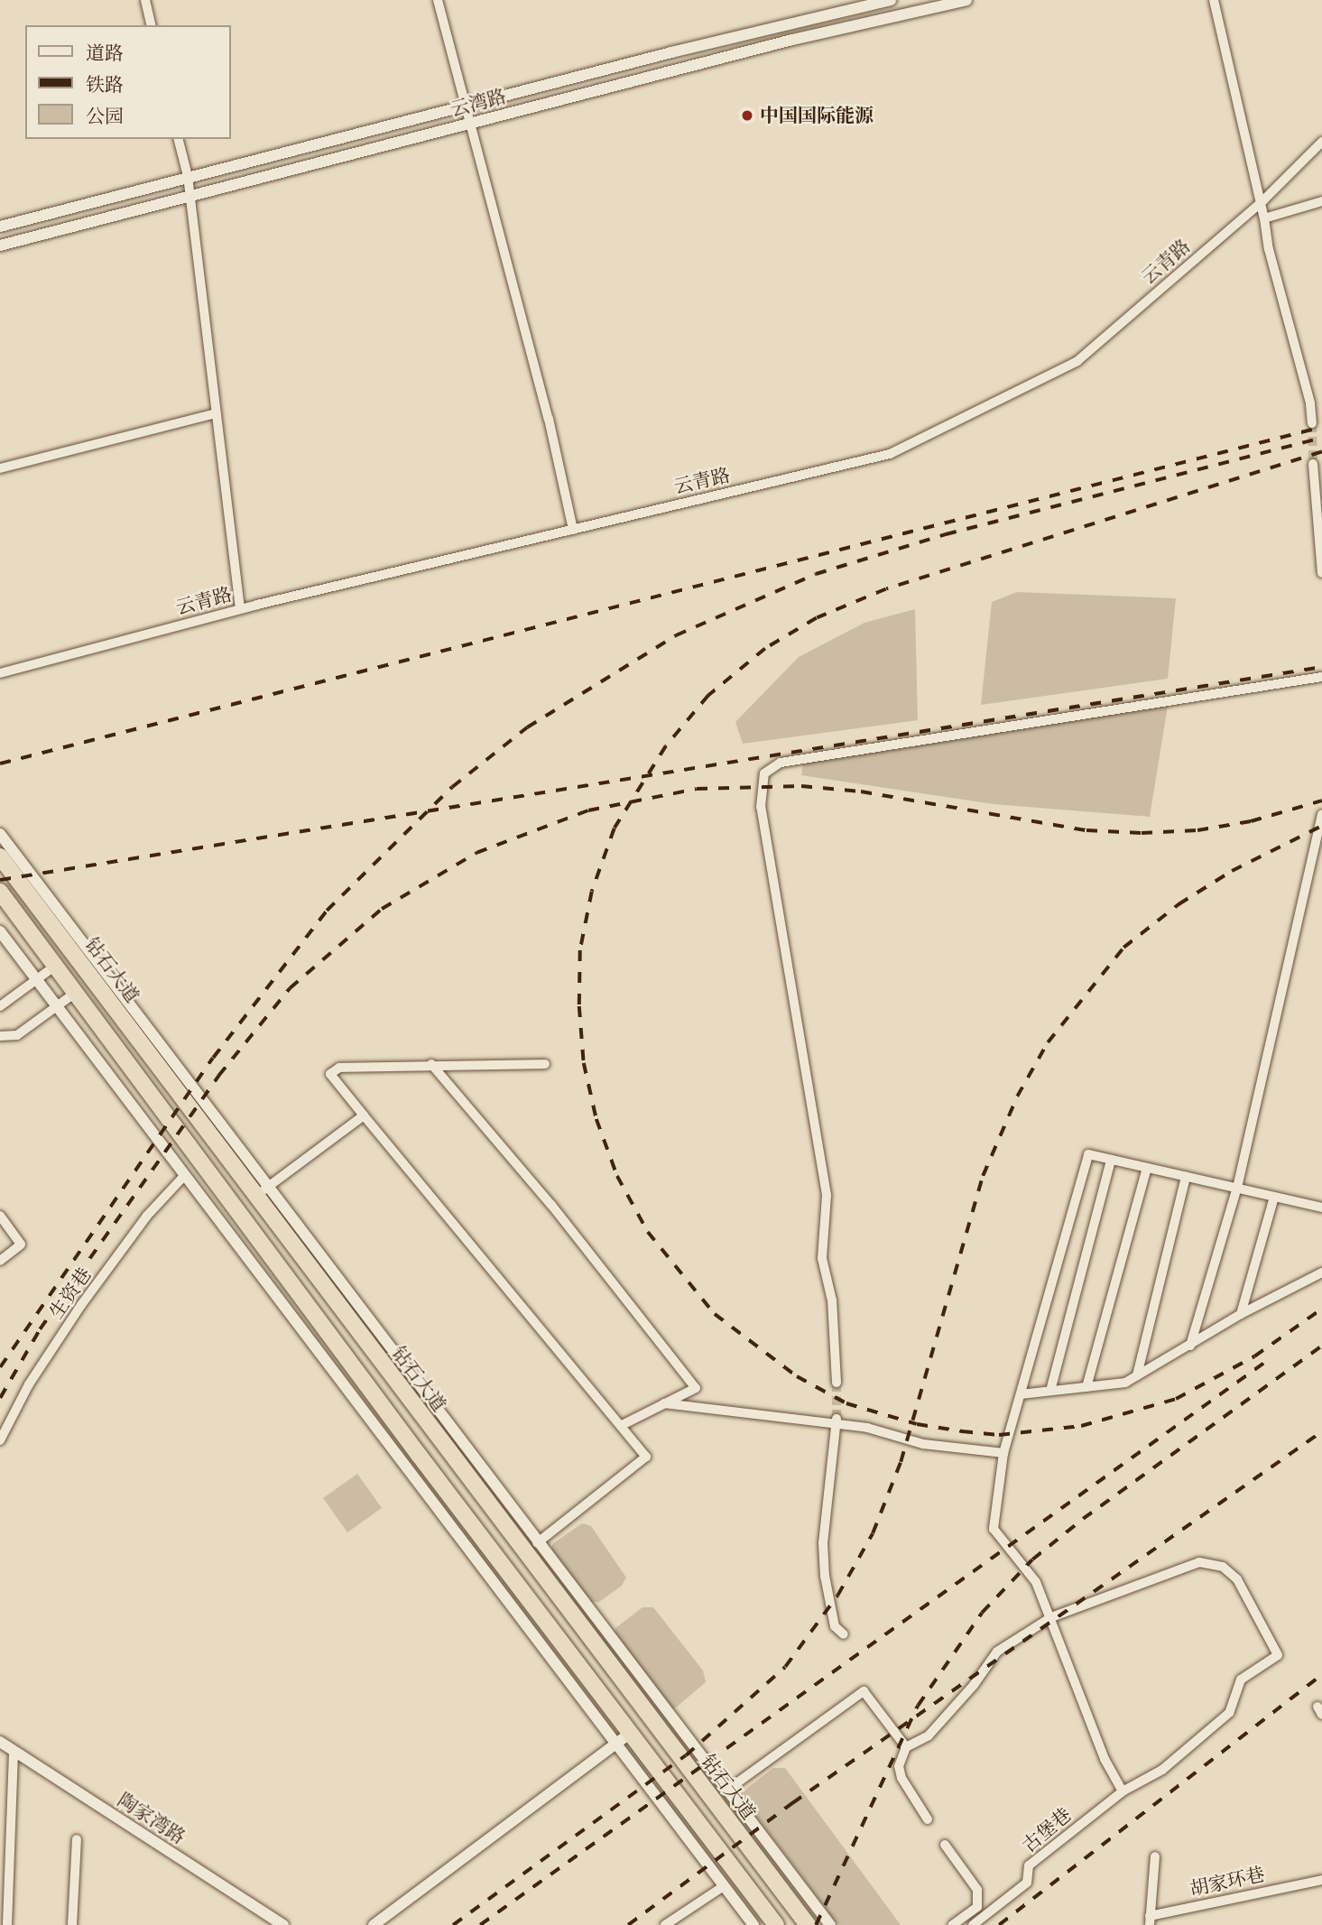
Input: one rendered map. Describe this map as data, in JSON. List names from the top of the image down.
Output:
{
  "streets": {
    "highway": ["钻石大道"],
    "street": [
      "云湾路",
      "云青路",
      "生资巷",
      "陶家湾路",
      "古堡巷",
      "胡家环巷"
    ]
  },
  "places": ["中国国际能源"],
  "legend": ["道路", "铁路", "公园"]
}
